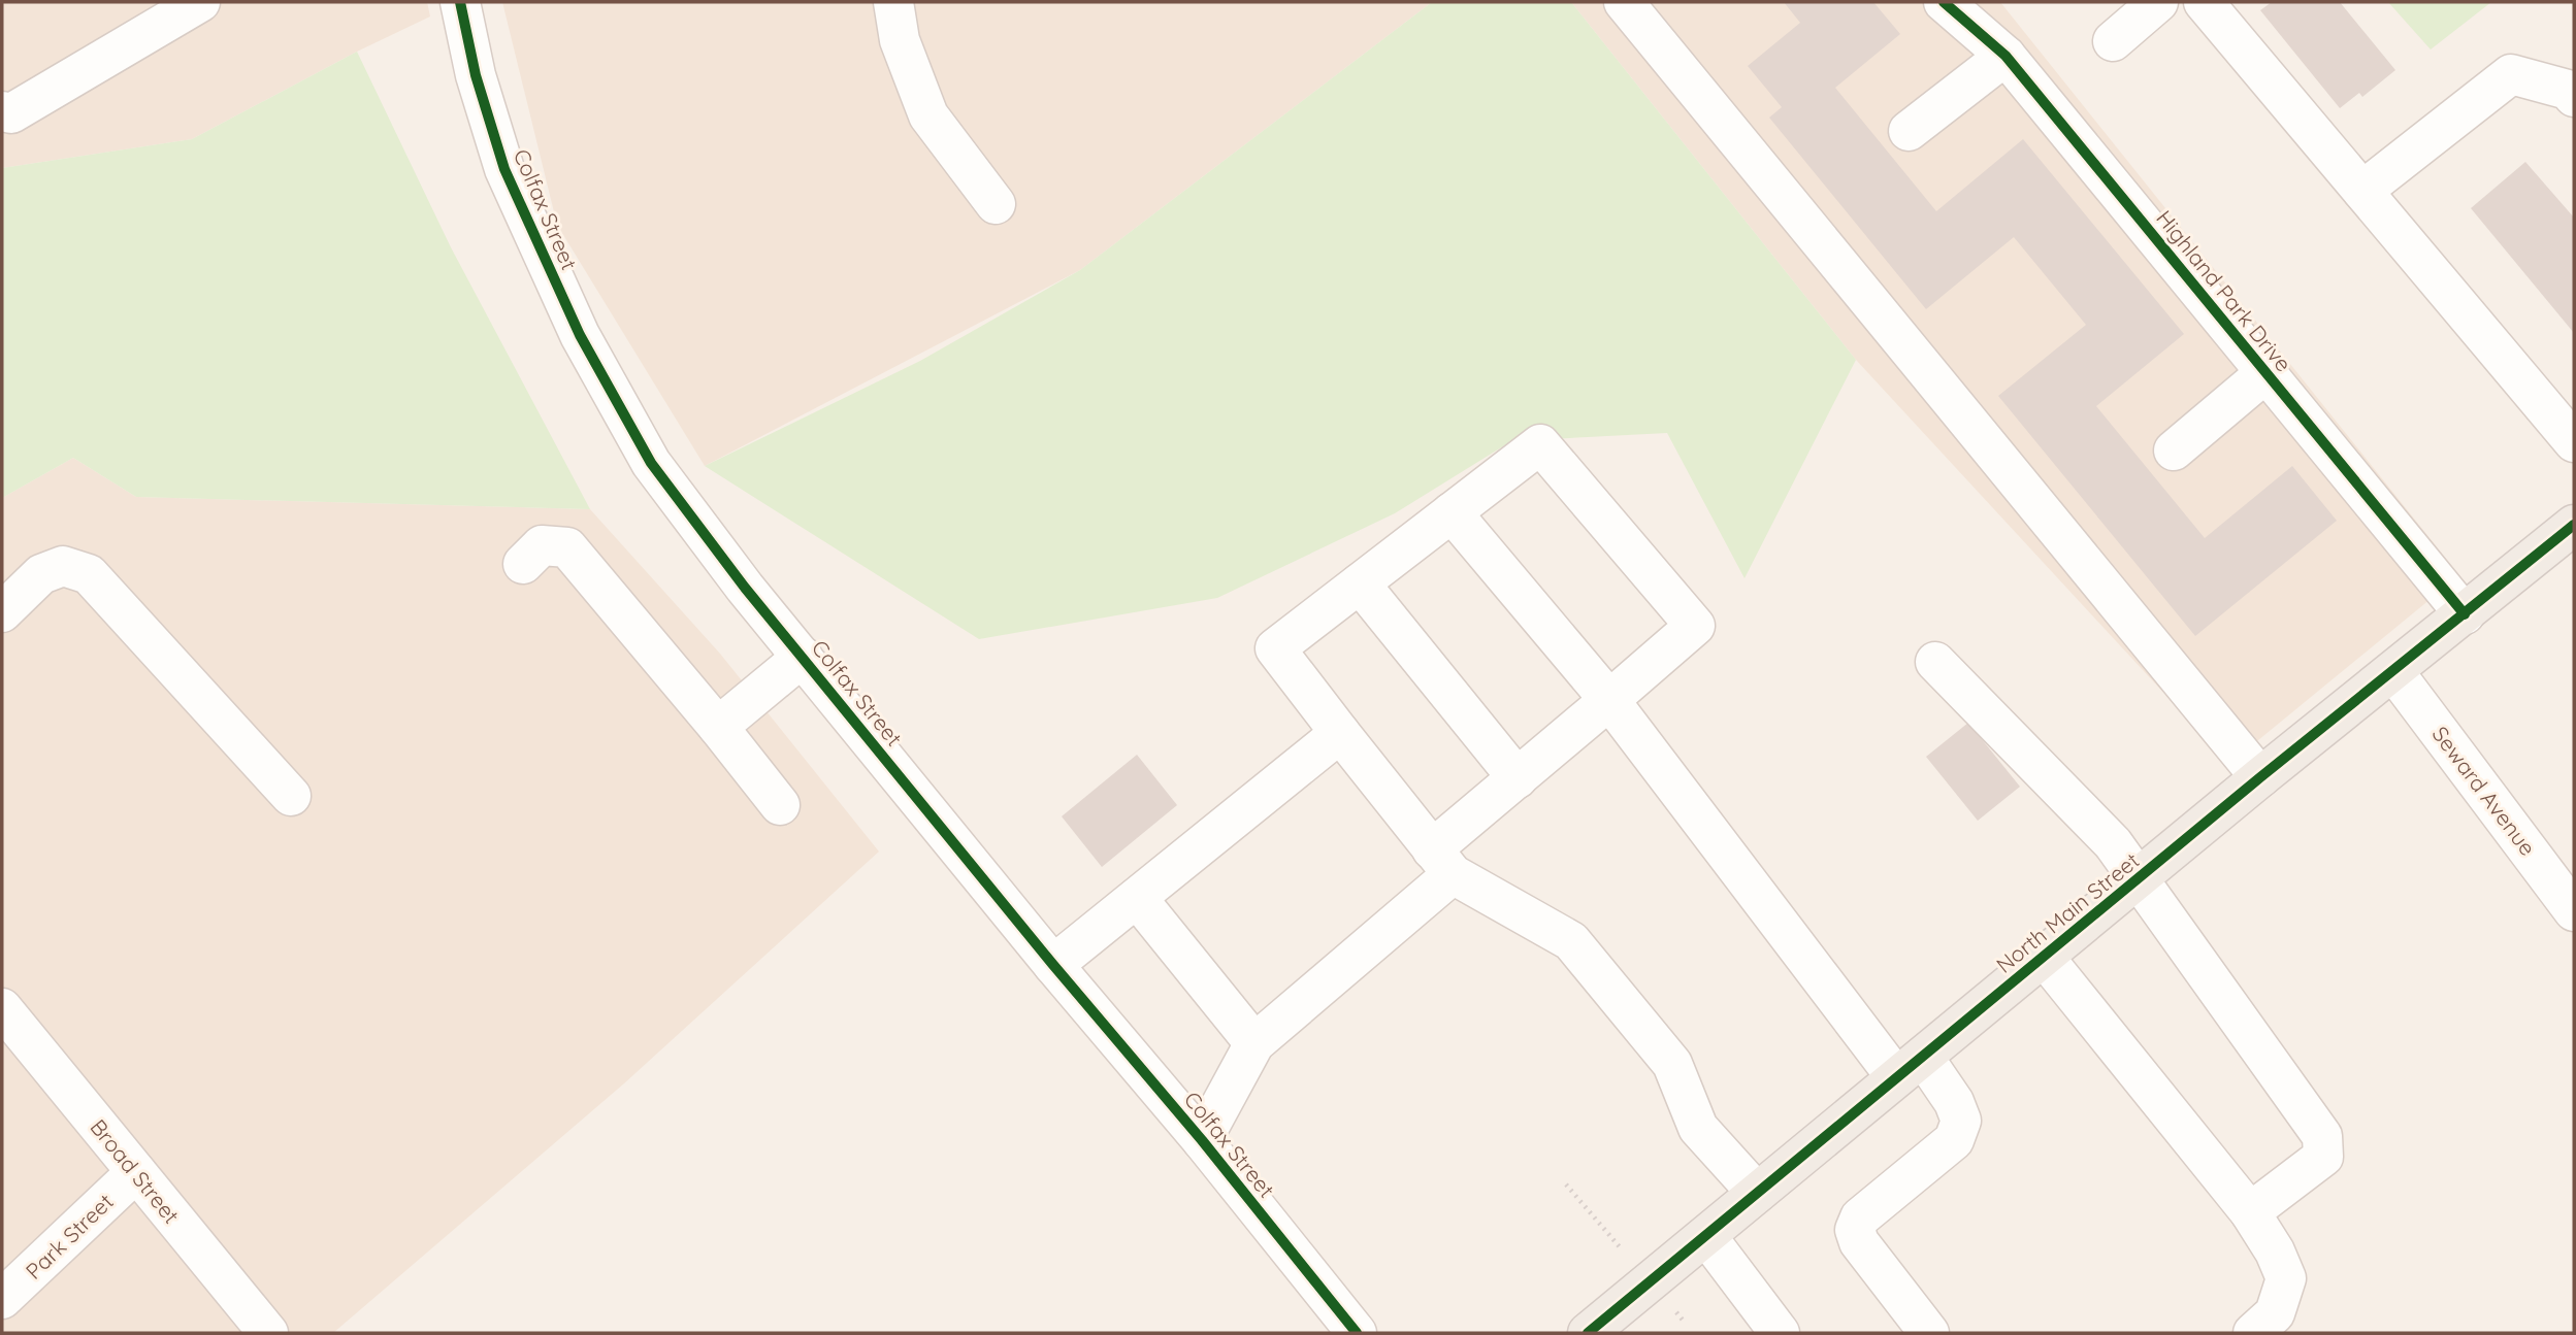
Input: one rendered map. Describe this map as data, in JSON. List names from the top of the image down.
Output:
{
  "streets": {
    "main road": ["North Main Street"],
    "street": [
      "Colfax Street",
      "Highland Park Drive",
      "Seward Avenue",
      "Broad Street",
      "Park Street"
    ]
  },
  "crossings": [
    ["Highland Park Drive", "North Main Street"],
    ["Seward Avenue", "North Main Street"],
    ["Broad Street", "Park Street"]
  ]
}
